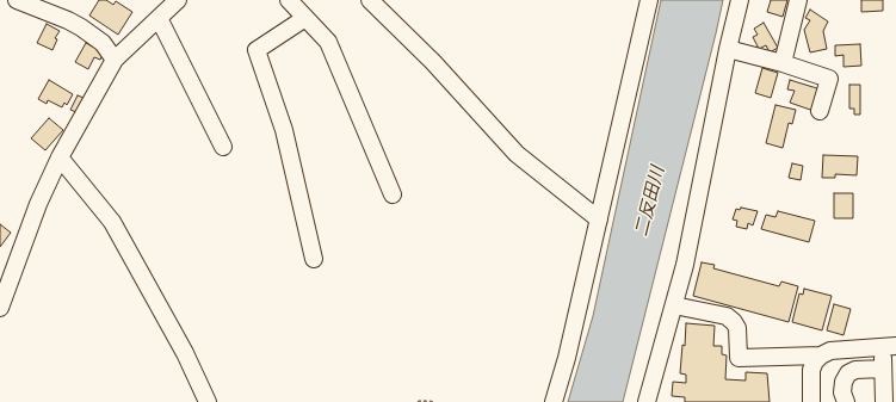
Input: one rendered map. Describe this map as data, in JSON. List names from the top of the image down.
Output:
{
  "water": ["二反田川"]
}
